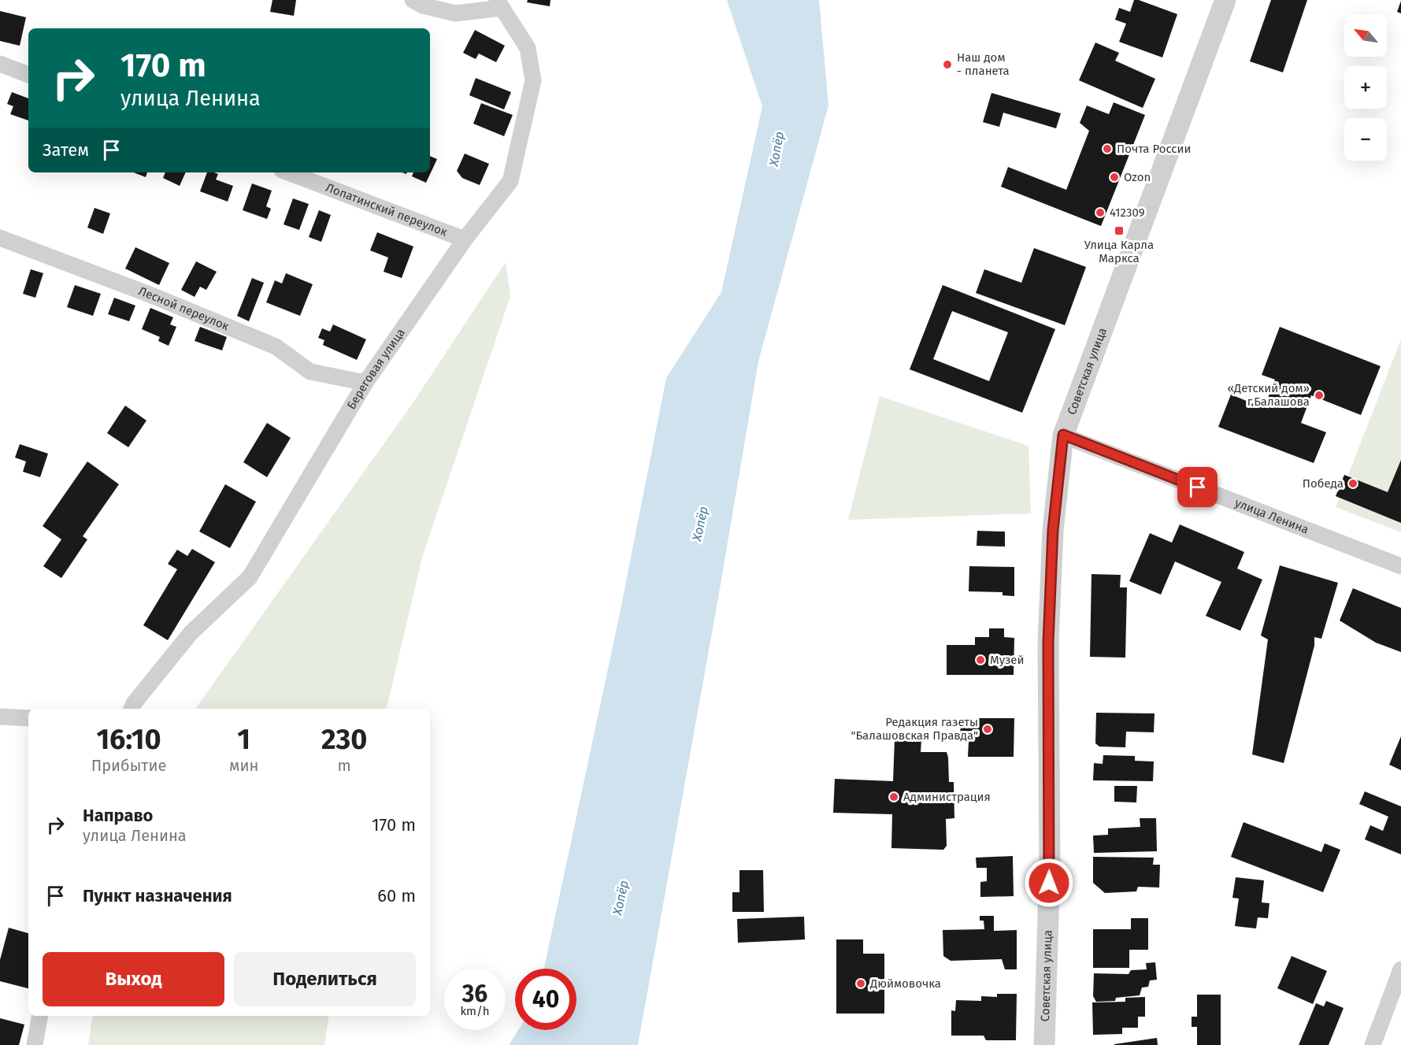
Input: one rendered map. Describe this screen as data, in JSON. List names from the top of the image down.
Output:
{
  "streets": {
    "street": [
      "Лопатинский переулок",
      "Лесной переулок",
      "Береговая улица",
      "Советская улица",
      "улица Ленина"
    ]
  },
  "crossings": [
    ["Лопатинский переулок", "Береговая улица"],
    ["Лесной переулок", "Береговая улица"],
    ["Советская улица", "улица Ленина"]
  ],
  "water": ["Хопёр"],
  "places": {
    "other": [
      "Наш дом - планета",
      "Почта России",
      "Ozon",
      "412309",
      "«Детский дом» г.Балашова",
      "Победа",
      "Музей",
      "Редакция газеты \"Балашовская Правда\"",
      "Администрация",
      "Дюймовочка"
    ],
    "transit": ["Улица Карла Маркса"]
  },
  "north": "top left",
  "page": {
    "map_buttons": ["+", "−"],
    "turn": ["170 m", "улица Ленина"],
    "then": "Затем",
    "eta": [
      "16:10",
      "Прибытие",
      "1",
      "мин",
      "230",
      "m"
    ],
    "list": [
      {
        "name": "Направо",
        "note": "улица Ленина",
        "value": "170 m"
      },
      {
        "name": "Пункт назначения",
        "value": "60 m"
      }
    ],
    "buttons": ["Выход", "Поделиться"],
    "speed": "36 km/h",
    "limit": "40"
  }
}
